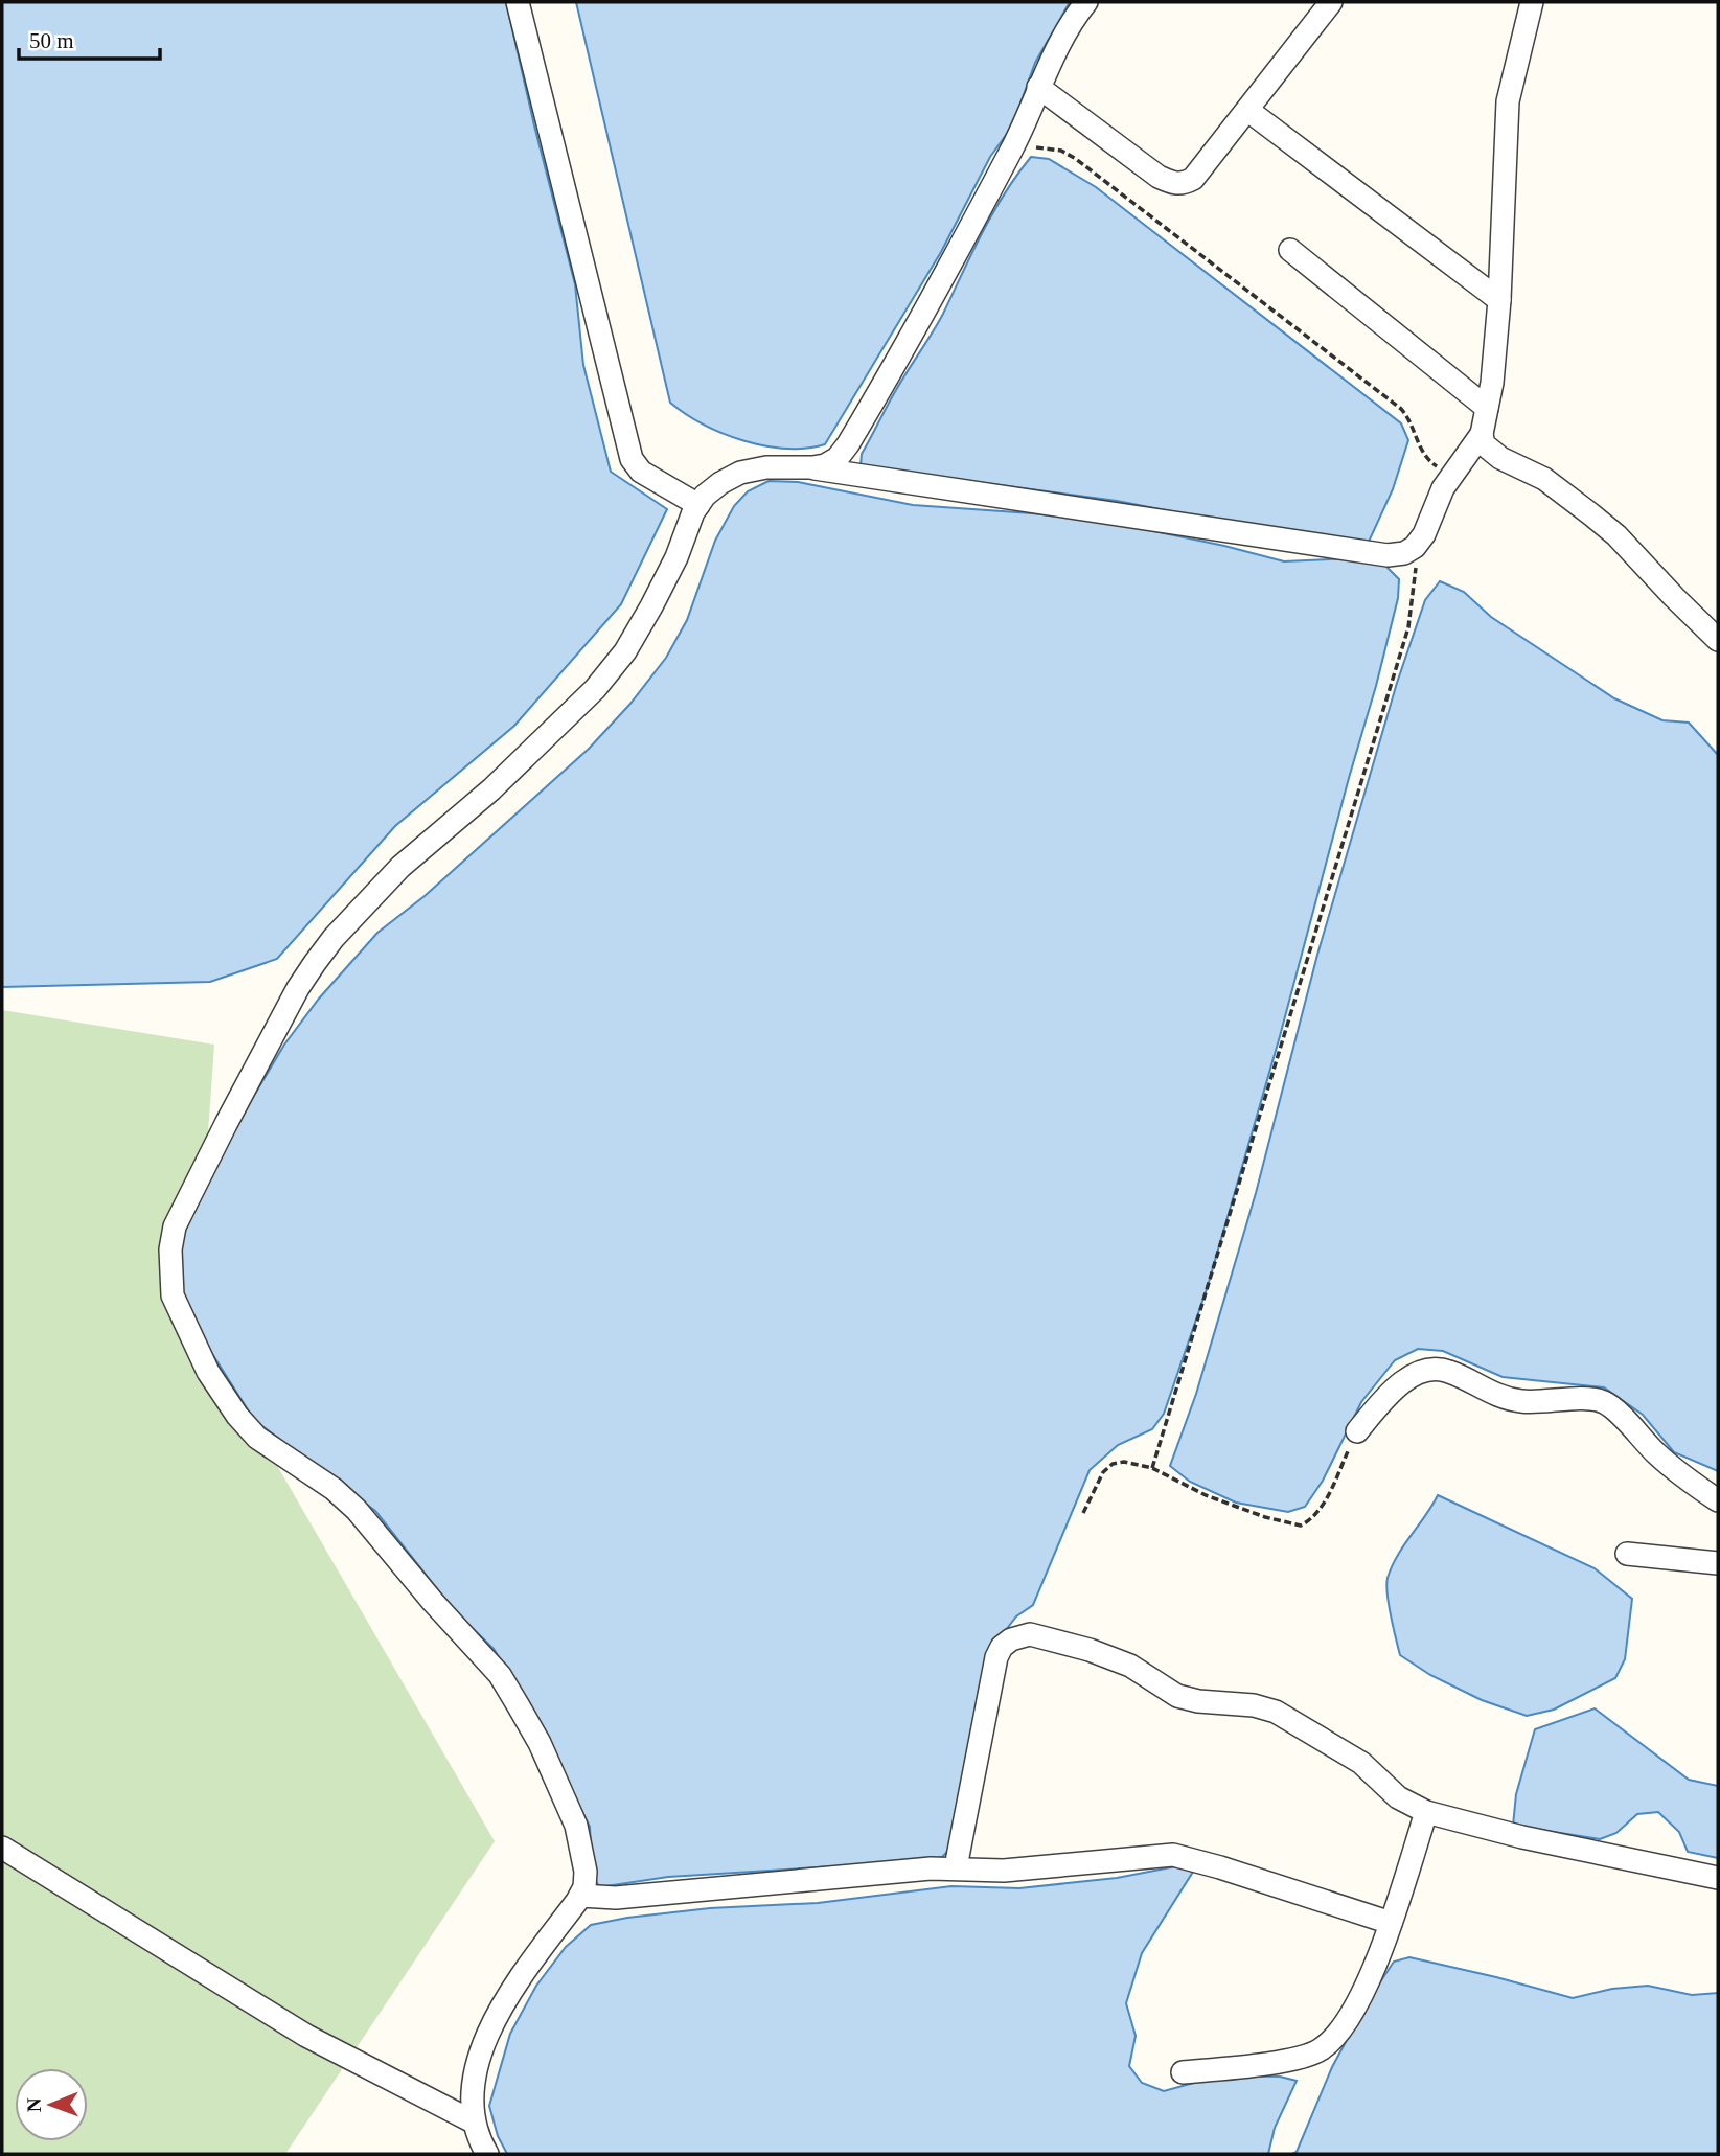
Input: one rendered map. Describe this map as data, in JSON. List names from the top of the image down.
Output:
{
  "scale_bar": "50 m",
  "north": "left"
}
